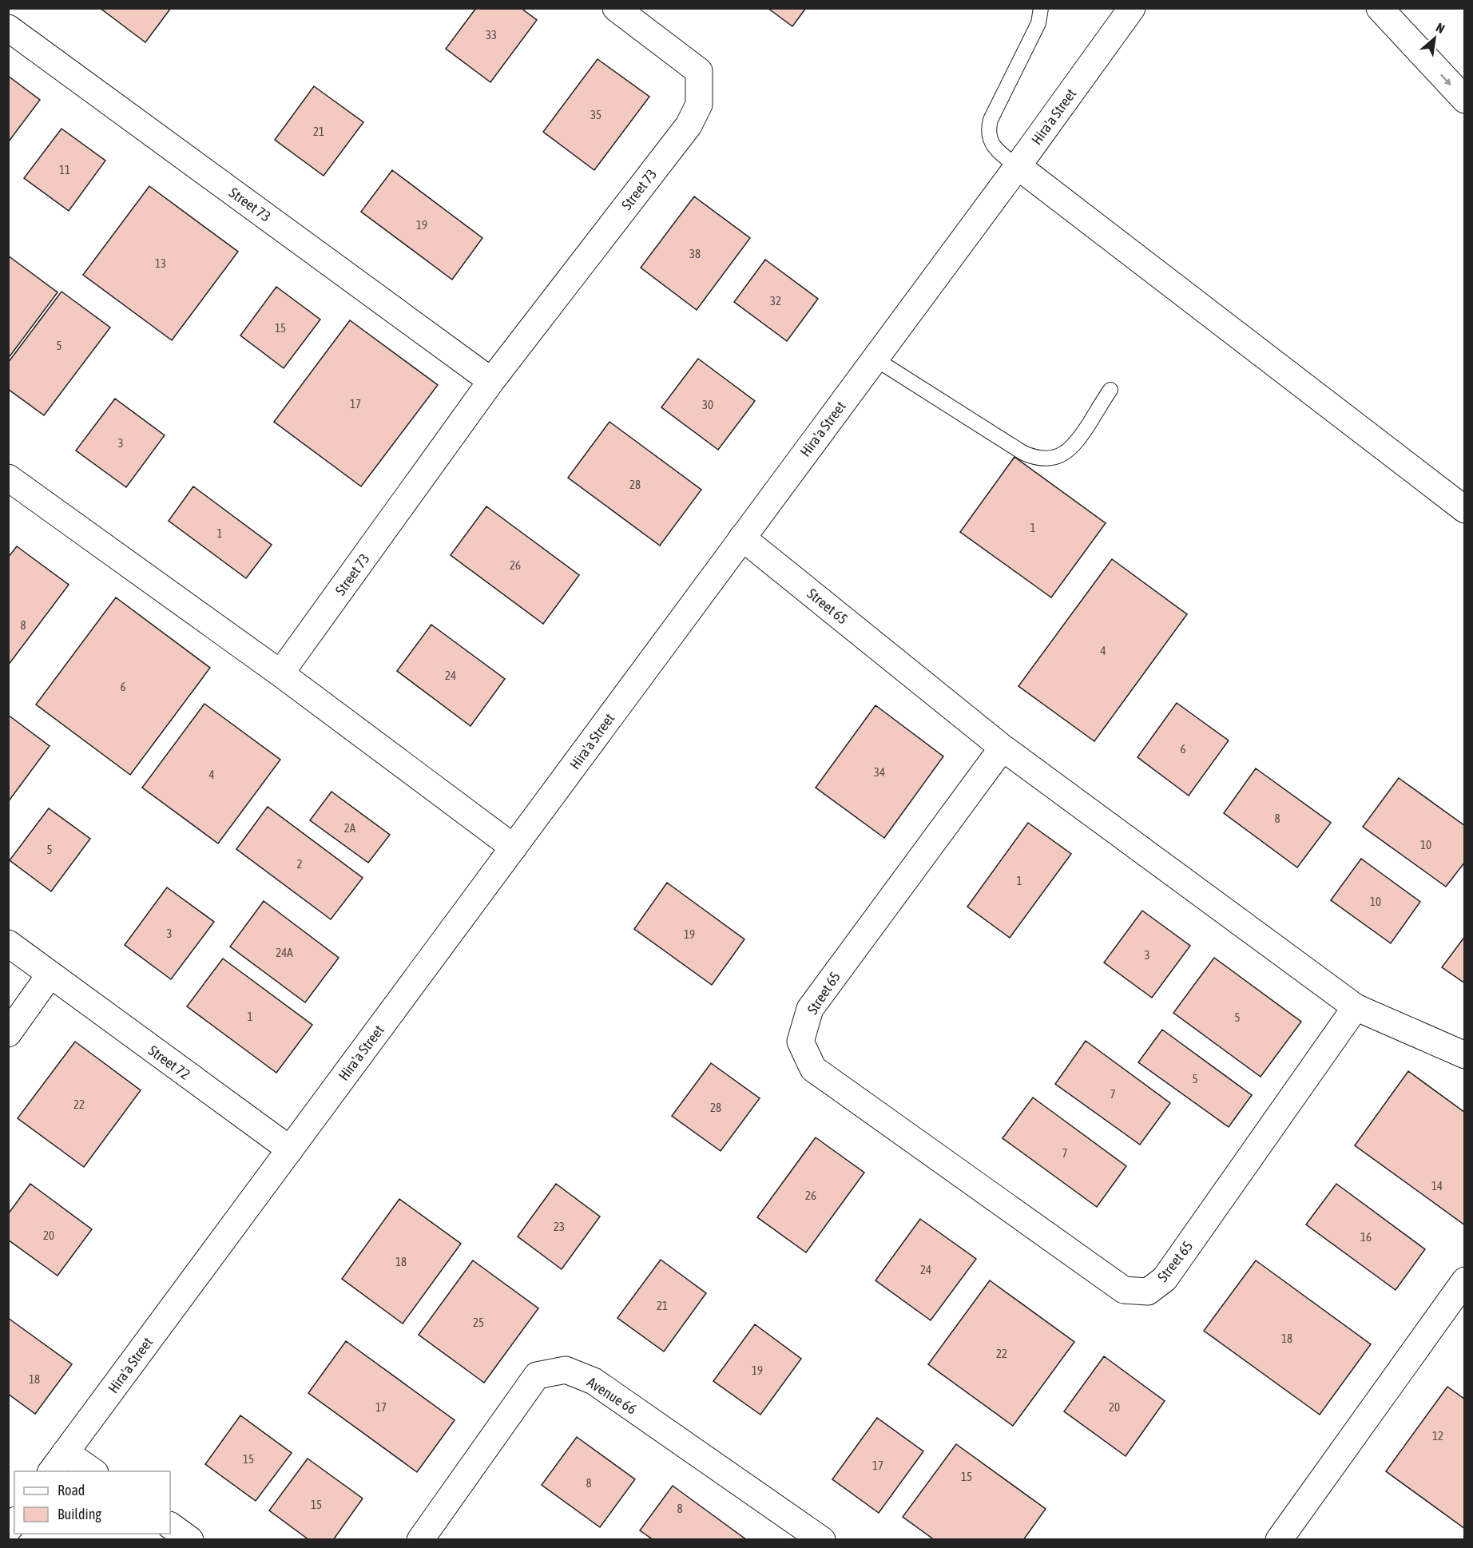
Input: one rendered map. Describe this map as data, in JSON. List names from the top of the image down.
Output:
{
  "streets": {
    "street": [
      "Hira'a Street",
      "Street 73",
      "Street 65",
      "Street 72",
      "Avenue 66"
    ]
  },
  "crossings": [
    ["Hira'a Street", "Street 65"],
    ["Hira'a Street", "Street 72"]
  ],
  "house_numbers": [
    "33",
    "35",
    "21",
    "11",
    "19",
    "38",
    "13",
    "32",
    "15",
    "5",
    "17",
    "30",
    "3",
    "28",
    "1",
    "1",
    "26",
    "8",
    "4",
    "24",
    "6",
    "6",
    "34",
    "4",
    "8",
    "2A",
    "10",
    "5",
    "2",
    "1",
    "10",
    "3",
    "19",
    "24A",
    "3",
    "1",
    "5",
    "5",
    "7",
    "22",
    "28",
    "7",
    "14",
    "26",
    "23",
    "20",
    "16",
    "18",
    "24",
    "21",
    "25",
    "18",
    "22",
    "19",
    "18",
    "17",
    "20",
    "12",
    "15",
    "17",
    "15",
    "8",
    "15",
    "8"
  ],
  "legend": ["Road", "Building"],
  "north": "top right"
}
